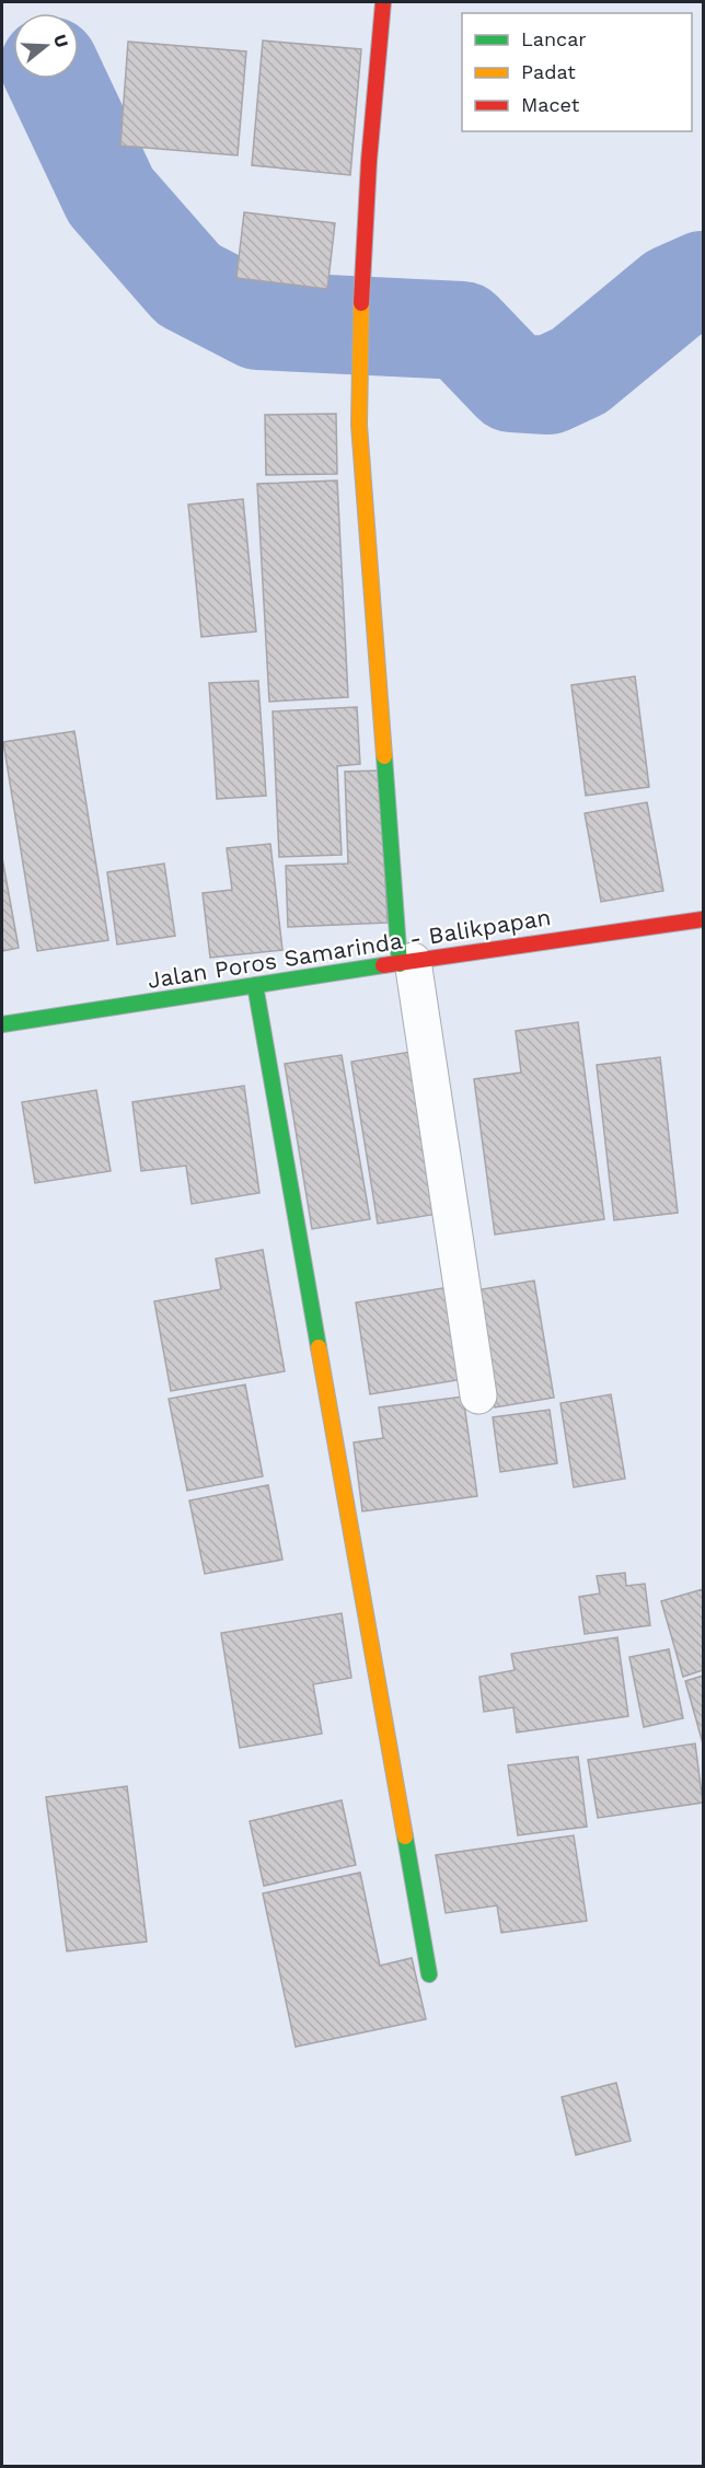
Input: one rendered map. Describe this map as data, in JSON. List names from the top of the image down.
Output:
{
  "streets": {
    "main road": ["Jalan Poros Samarinda - Balikpapan"]
  },
  "legend": ["Lancar", "Padat", "Macet"],
  "north": "right"
}
